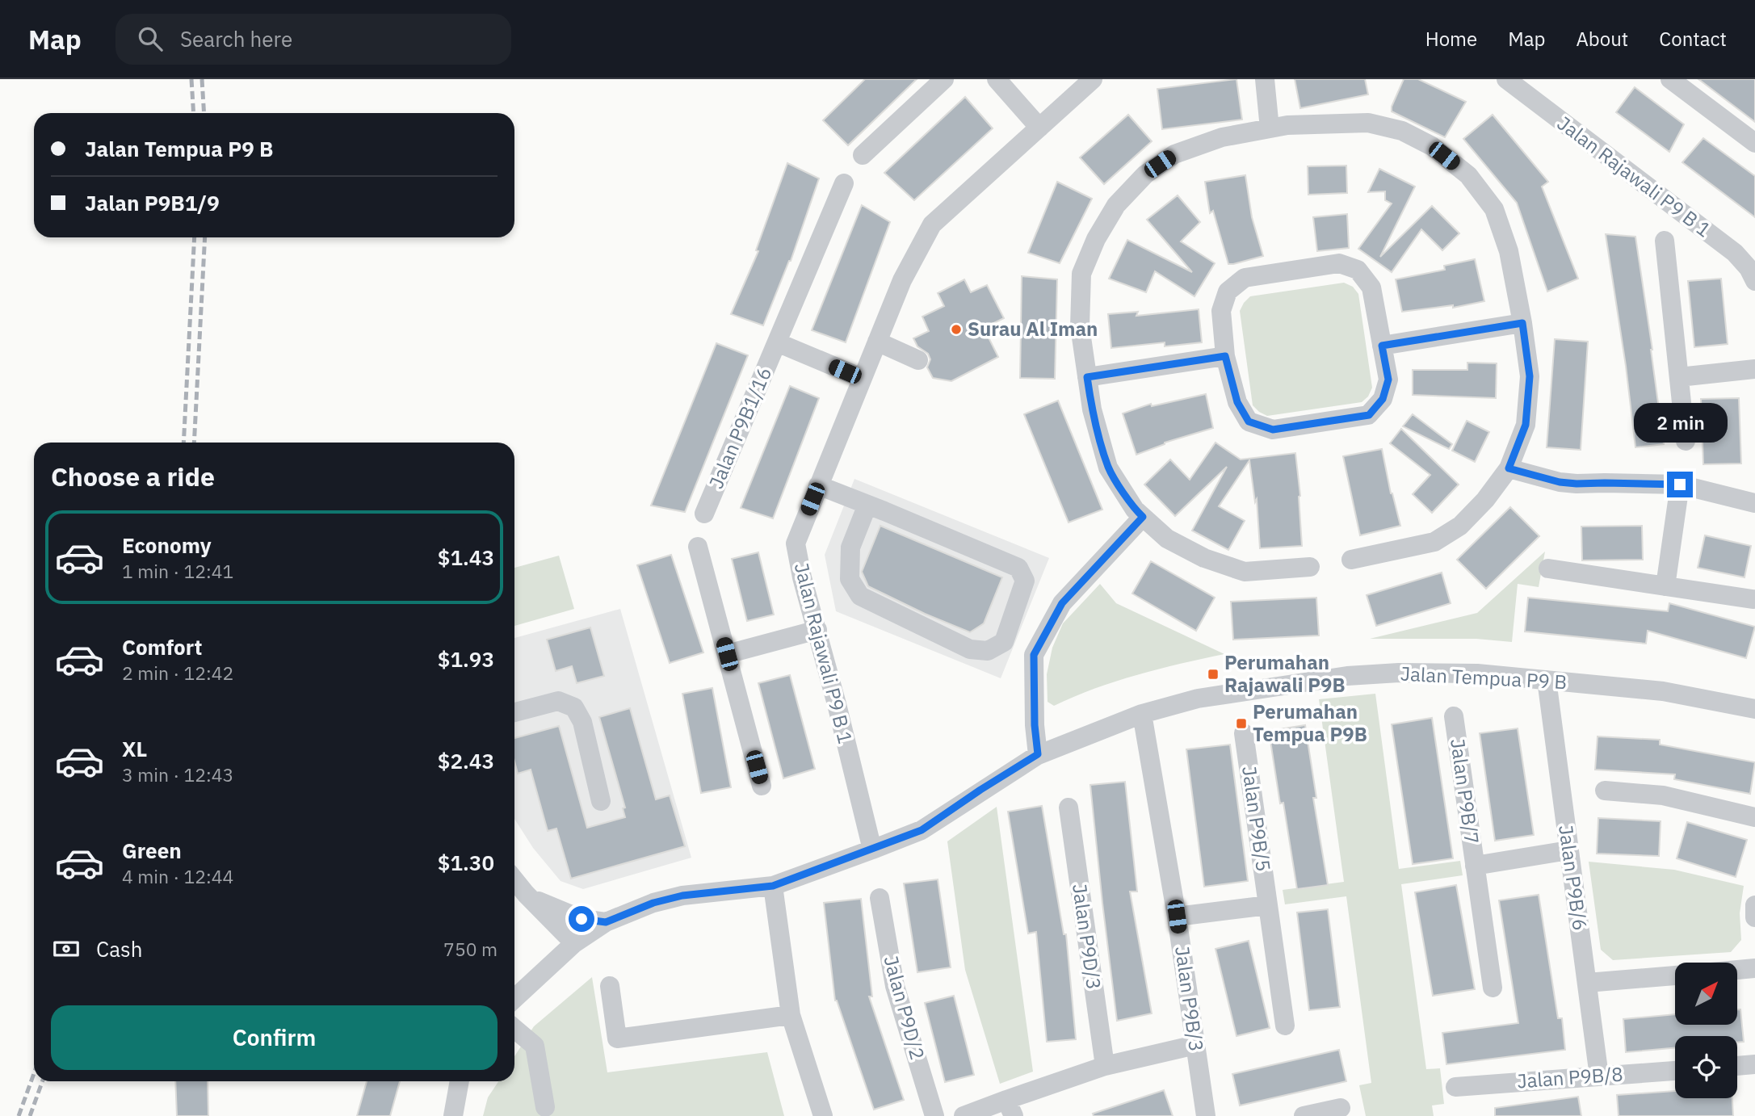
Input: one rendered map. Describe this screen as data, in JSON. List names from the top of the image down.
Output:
{
  "streets": {
    "street": [
      "Jalan Rajawali P9 B 1",
      "Jalan P9B1/16",
      "Jalan Tempua P9 B",
      "Jalan P9B/7",
      "Jalan P9B/5",
      "Jalan P9B/6",
      "Jalan P9D/3",
      "Jalan P9B/3",
      "Jalan P9D/2",
      "Jalan P9B/8"
    ]
  },
  "crossings": [
    ["Jalan Rajawali P9 B 1", "Jalan P9B1/16"],
    ["Jalan Rajawali P9 B 1", "Jalan Tempua P9 B"],
    ["Jalan Tempua P9 B", "Jalan P9B/6"],
    ["Jalan Tempua P9 B", "Jalan P9B/3"],
    ["Jalan P9B/7", "Jalan P9B/6"],
    ["Jalan P9B/6", "Jalan P9B/8"]
  ],
  "places": {
    "other": ["Surau Al Iman"],
    "transit": ["Perumahan Rajawali P9B", "Perumahan Tempua P9B"]
  },
  "north": "top right",
  "page": {
    "header": "Map",
    "search": "Search here",
    "nav": [
      "Home",
      "Map",
      "About",
      "Contact"
    ],
    "banner": ["Jalan Tempua P9 B", "Jalan P9B1/9"],
    "bubble": "2 min",
    "heading": "Choose a ride",
    "list": [
      {
        "name": "Economy",
        "note": "1 min · 12:41",
        "value": "$1.43"
      },
      {
        "name": "Comfort",
        "note": "2 min · 12:42",
        "value": "$1.93"
      },
      {
        "name": "XL",
        "note": "3 min · 12:43",
        "value": "$2.43"
      },
      {
        "name": "Green",
        "note": "4 min · 12:44",
        "value": "$1.30"
      }
    ],
    "pay": ["Cash", "750 m"],
    "buttons": "Confirm"
  }
}
